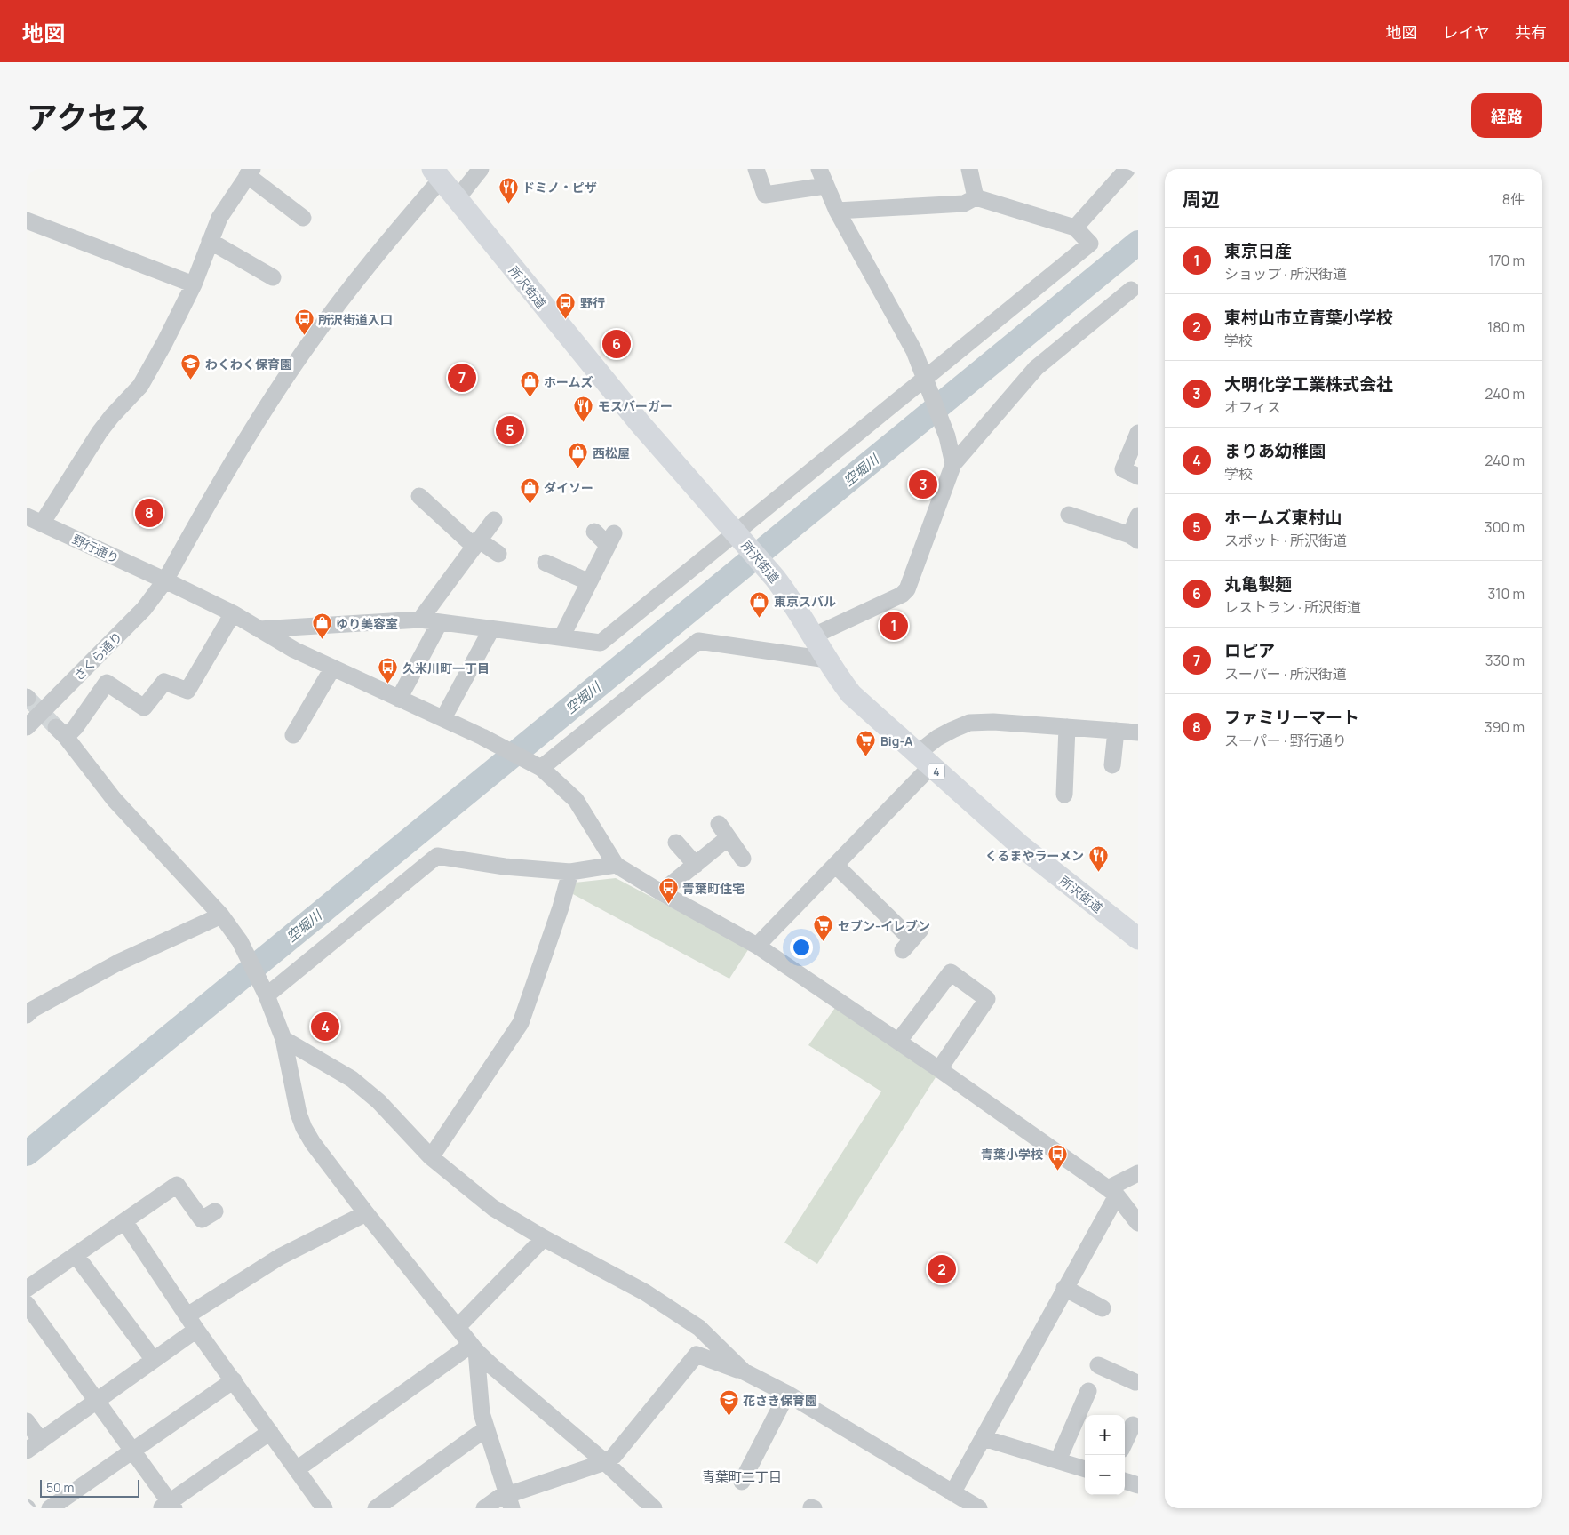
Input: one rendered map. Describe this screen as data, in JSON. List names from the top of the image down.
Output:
{
  "streets": {
    "main road": ["所沢街道", "4"],
    "street": ["野行通り", "さくら通り"]
  },
  "crossings": [
    ["所沢街道", "さくら通り"],
    ["野行通り", "さくら通り"]
  ],
  "districts": ["青葉町二丁目"],
  "water": ["空堀川"],
  "places": {
    "restaurant": ["ドミノ・ピザ", "モスバーガー", "くるまやラーメン"],
    "bus stop": [
      "野行",
      "所沢街道入口",
      "久米川町一丁目",
      "青葉町住宅",
      "青葉小学校"
    ],
    "school or university": ["わくわく保育園", "花さき保育園"],
    "shop": [
      "ホームズ",
      "西松屋",
      "ダイソー",
      "東京スバル",
      "ゆり美容室"
    ],
    "supermarket": ["Big-A", "セブン-イレブン"]
  },
  "scale_bar": "50 m",
  "page": {
    "header": "地図",
    "nav": ["地図", "レイヤ", "共有"],
    "title": "アクセス",
    "buttons": "経路",
    "heading": ["周辺", "8件"],
    "list": [
      {
        "mark": "1",
        "name": "東京日産",
        "note": "ショップ · 所沢街道",
        "value": "170 m"
      },
      {
        "mark": "2",
        "name": "東村山市立青葉小学校",
        "note": "学校",
        "value": "180 m"
      },
      {
        "mark": "3",
        "name": "大明化学工業株式会社",
        "note": "オフィス",
        "value": "240 m"
      },
      {
        "mark": "4",
        "name": "まりあ幼稚園",
        "note": "学校",
        "value": "240 m"
      },
      {
        "mark": "5",
        "name": "ホームズ東村山",
        "note": "スポット · 所沢街道",
        "value": "300 m"
      },
      {
        "mark": "6",
        "name": "丸亀製麺",
        "note": "レストラン · 所沢街道",
        "value": "310 m"
      },
      {
        "mark": "7",
        "name": "ロピア",
        "note": "スーパー · 所沢街道",
        "value": "330 m"
      },
      {
        "mark": "8",
        "name": "ファミリーマート",
        "note": "スーパー · 野行通り",
        "value": "390 m"
      }
    ],
    "pins": [
      "6",
      "7",
      "5",
      "3",
      "8",
      "1",
      "4",
      "2"
    ],
    "map_buttons": ["+", "−"],
    "scale": "50 m"
  }
}
